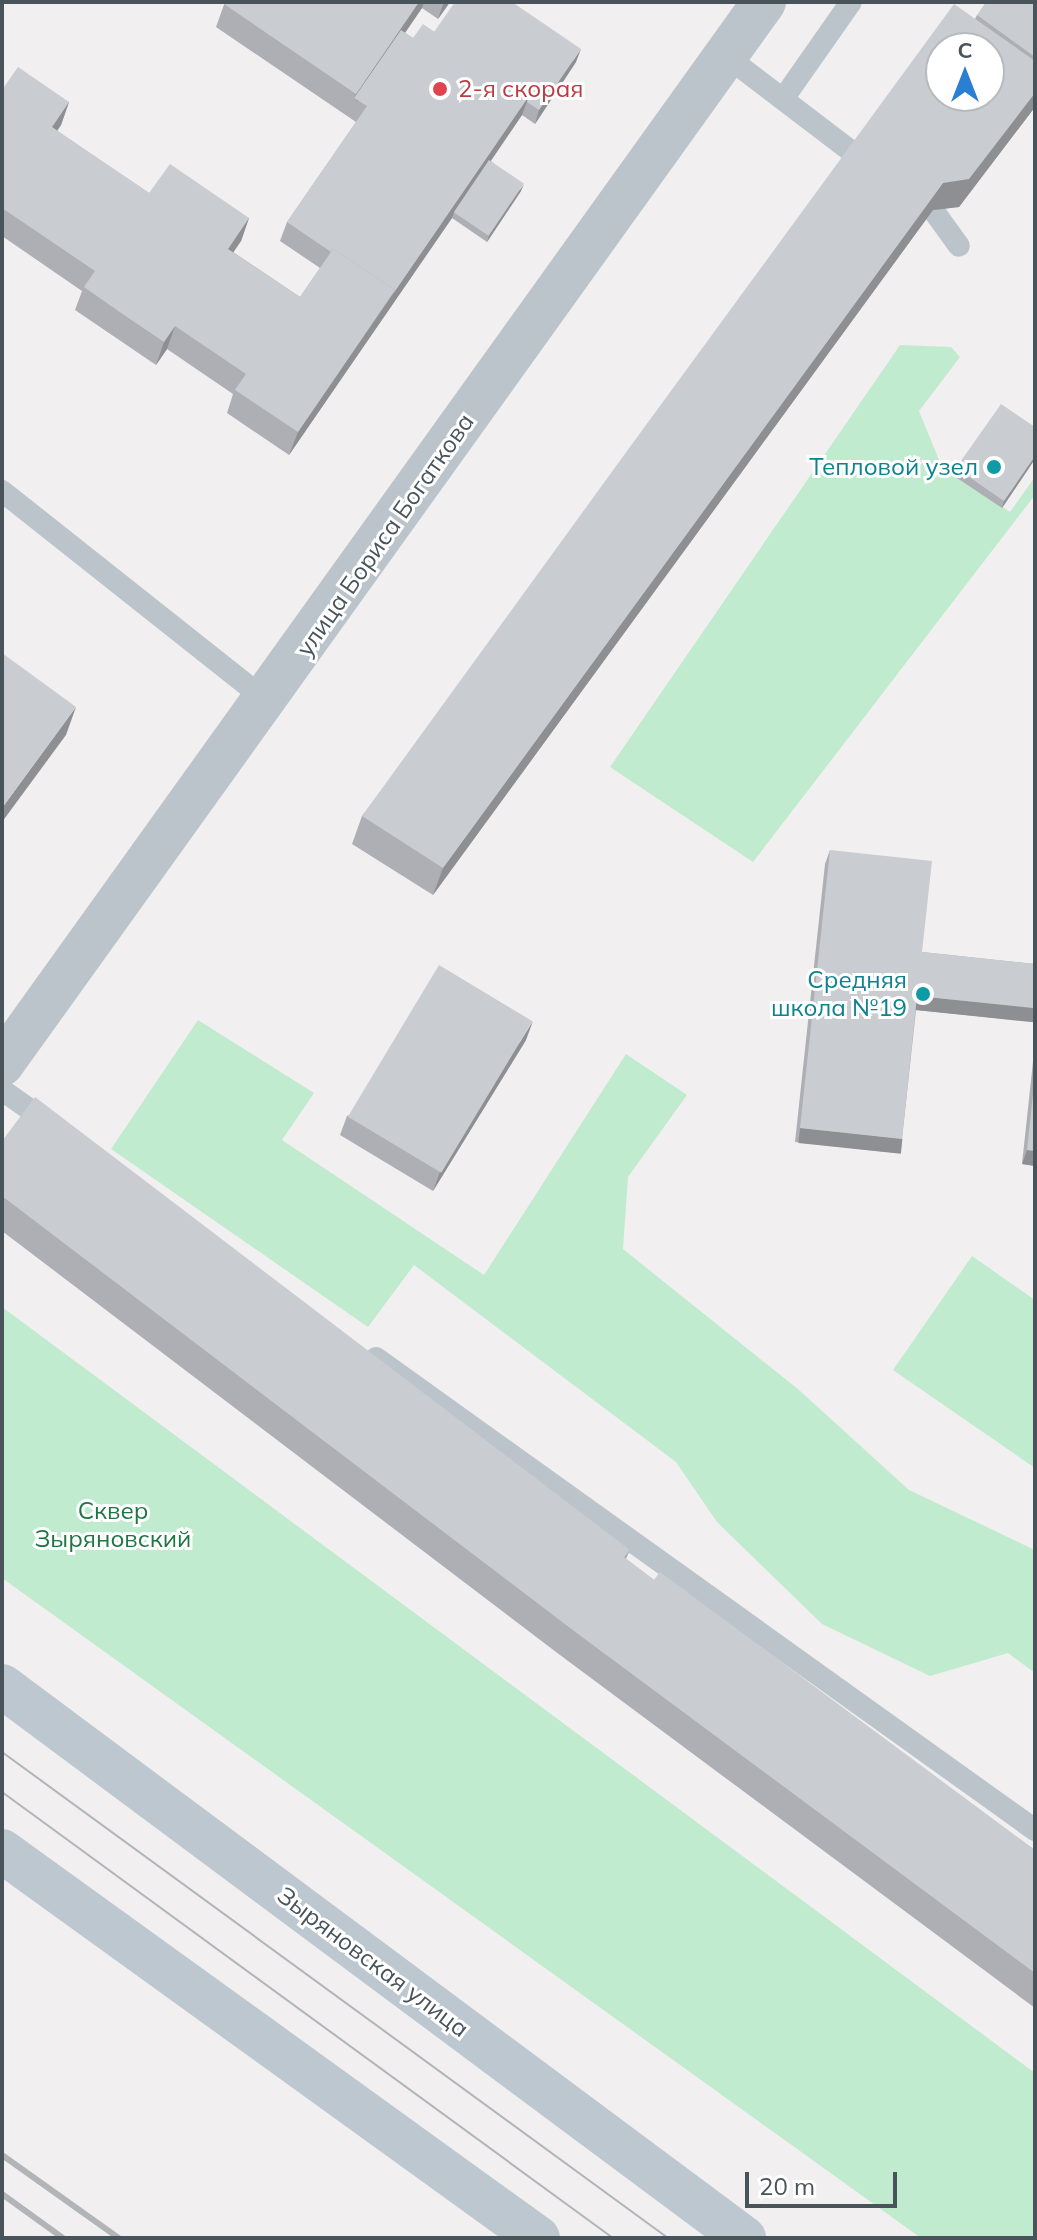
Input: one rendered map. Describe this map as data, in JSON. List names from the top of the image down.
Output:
{
  "streets": {
    "main road": ["Зыряновская улица"],
    "street": ["улица Бориса Богаткова"]
  },
  "parks": ["Cквер Зыряновский"],
  "places": ["2-я скорая", "Тепловой узел", "Средняя школа №19"],
  "scale_bar": "20 m",
  "north": "top"
}
